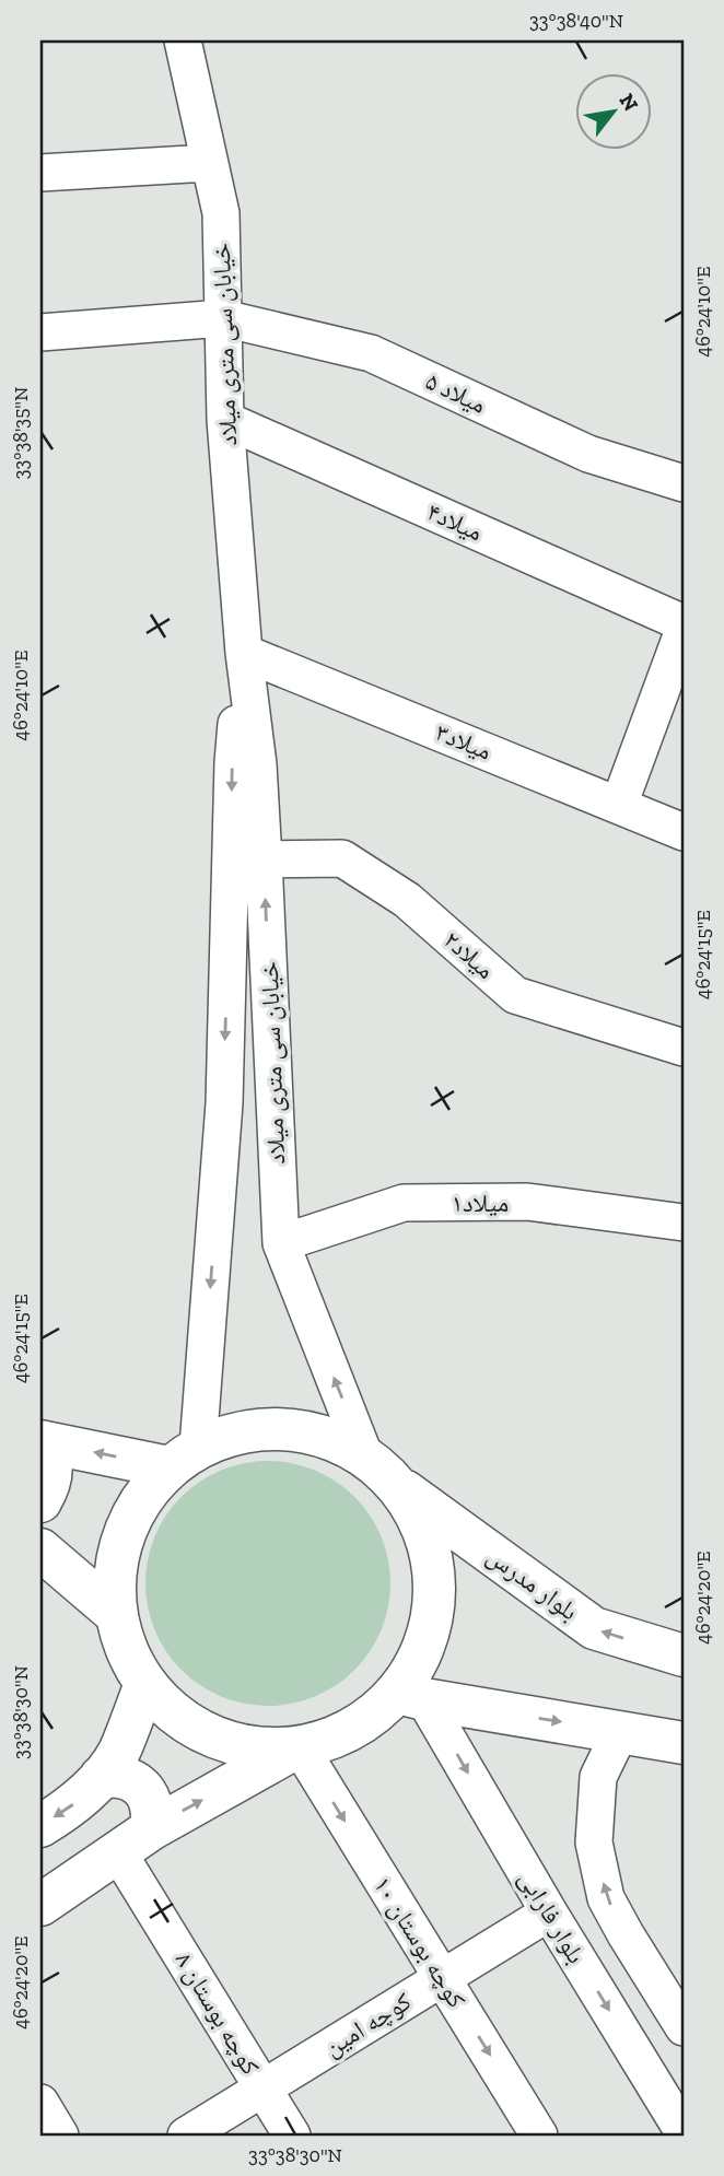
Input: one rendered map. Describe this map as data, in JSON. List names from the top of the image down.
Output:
{
  "streets": {
    "main road": ["بلوار مدرس"],
    "street": [
      "خیابان سی متری میلاد",
      "میلاد ۵",
      "میلاد۴",
      "میلاد۳",
      "میلاد۲",
      "میلاد۱",
      "بلوار فارابی",
      "کوچه بوستان ۱۰",
      "کوچه بوستان ۸",
      "کوچه امین"
    ]
  },
  "crossings": [
    ["خیابان سی متری میلاد", "میلاد ۵"],
    ["خیابان سی متری میلاد", "میلاد۴"],
    ["خیابان سی متری میلاد", "میلاد۳"],
    ["خیابان سی متری میلاد", "میلاد۲"],
    ["خیابان سی متری میلاد", "میلاد۱"],
    ["خیابان سی متری میلاد", "بلوار مدرس"],
    ["بلوار فارابی", "کوچه امین"],
    ["کوچه بوستان ۱۰", "کوچه امین"],
    ["کوچه بوستان ۸", "کوچه امین"]
  ],
  "one_way": ["بلوار فارابی", "کوچه بوستان ۱۰"],
  "north": "top right",
  "coordinates": [
    "33°38'40\"N",
    "46°24'10\"E",
    "33°38'35\"N",
    "46°24'15\"E",
    "46°24'20\"E",
    "33°38'30\"N"
  ]
}
